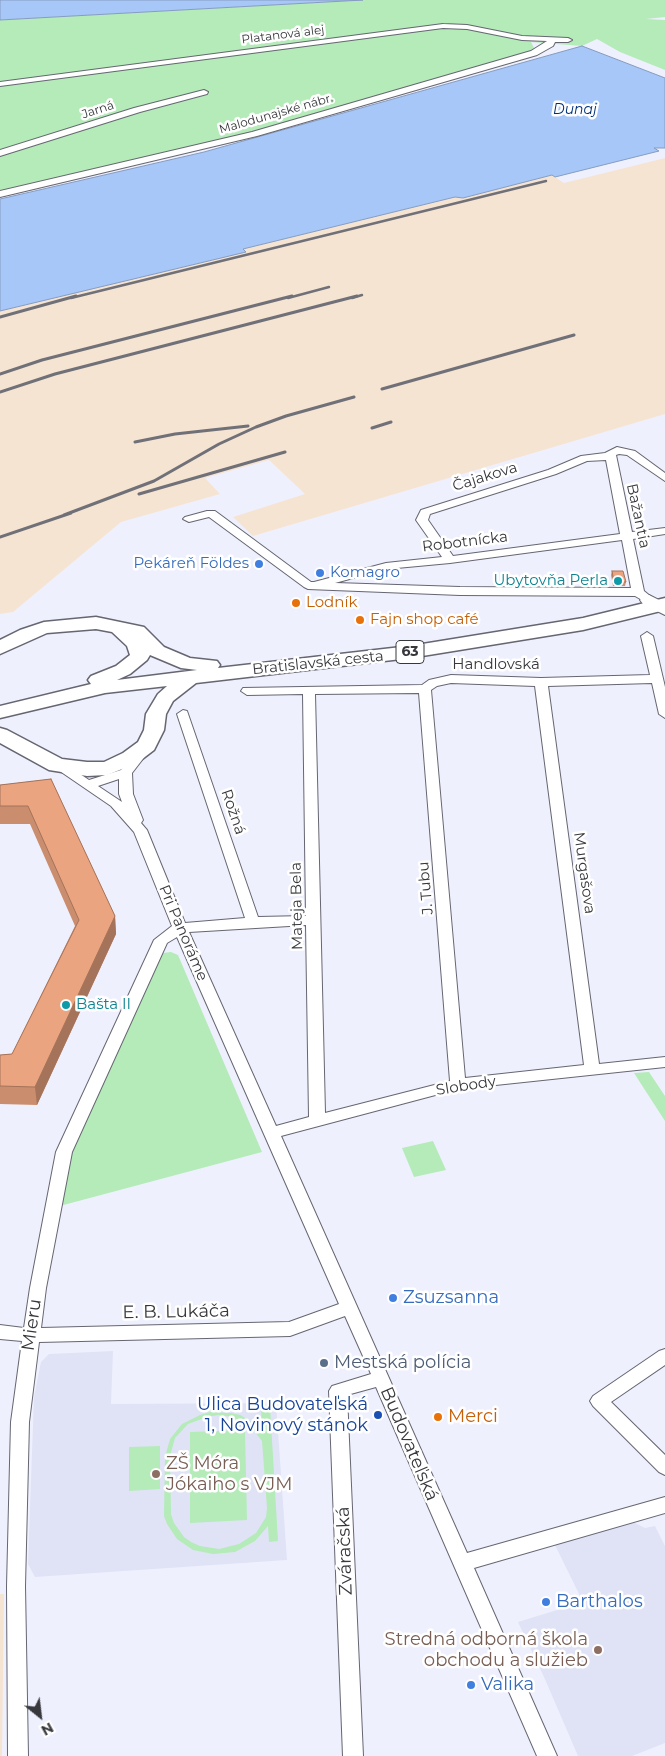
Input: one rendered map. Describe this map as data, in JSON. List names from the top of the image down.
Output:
{
  "streets": {
    "main road": ["63", "Bratislavská cesta"],
    "street": [
      "Platanová alej",
      "Jarná",
      "Malodunajské nábr.",
      "Čajakova",
      "Bažantia",
      "Robotnícka",
      "Handlovská",
      "Rožná",
      "Murgašova",
      "J. Tubu",
      "Mateja Bela",
      "Pri Panoráme",
      "Slobody",
      "E. B. Lukáča",
      "Mieru",
      "Budovateľská",
      "Zváračská"
    ]
  },
  "crossings": [
    ["Platanová alej", "Malodunajské nábr."],
    ["Čajakova", "Bažantia"],
    ["Čajakova", "Robotnícka"],
    ["Bažantia", "Robotnícka"],
    ["Bažantia", "Bratislavská cesta"],
    ["Handlovská", "Murgašova"],
    ["Handlovská", "J. Tubu"],
    ["Handlovská", "Mateja Bela"],
    ["Murgašova", "Slobody"],
    ["J. Tubu", "Slobody"],
    ["Mateja Bela", "Slobody"],
    ["Pri Panoráme", "Slobody"],
    ["Pri Panoráme", "Mieru"],
    ["Pri Panoráme", "Budovateľská"],
    ["Slobody", "Budovateľská"],
    ["E. B. Lukáča", "Mieru"],
    ["E. B. Lukáča", "Budovateľská"],
    ["Budovateľská", "Zváračská"]
  ],
  "water": ["Dunaj"],
  "places": [
    "Pekáreň Földes",
    "Komagro",
    "Ubytovňa Perla",
    "Lodník",
    "Fajn shop café",
    "Bašta II",
    "Zsuzsanna",
    "Mestská polícia",
    "Ulica Budovateľská 1, Novinový stánok",
    "Merci",
    "ZŠ Móra Jókaiho s VJM",
    "Barthalos",
    "Stredná odborná škola obchodu a služieb",
    "Valika"
  ],
  "north": "bottom right"
}
